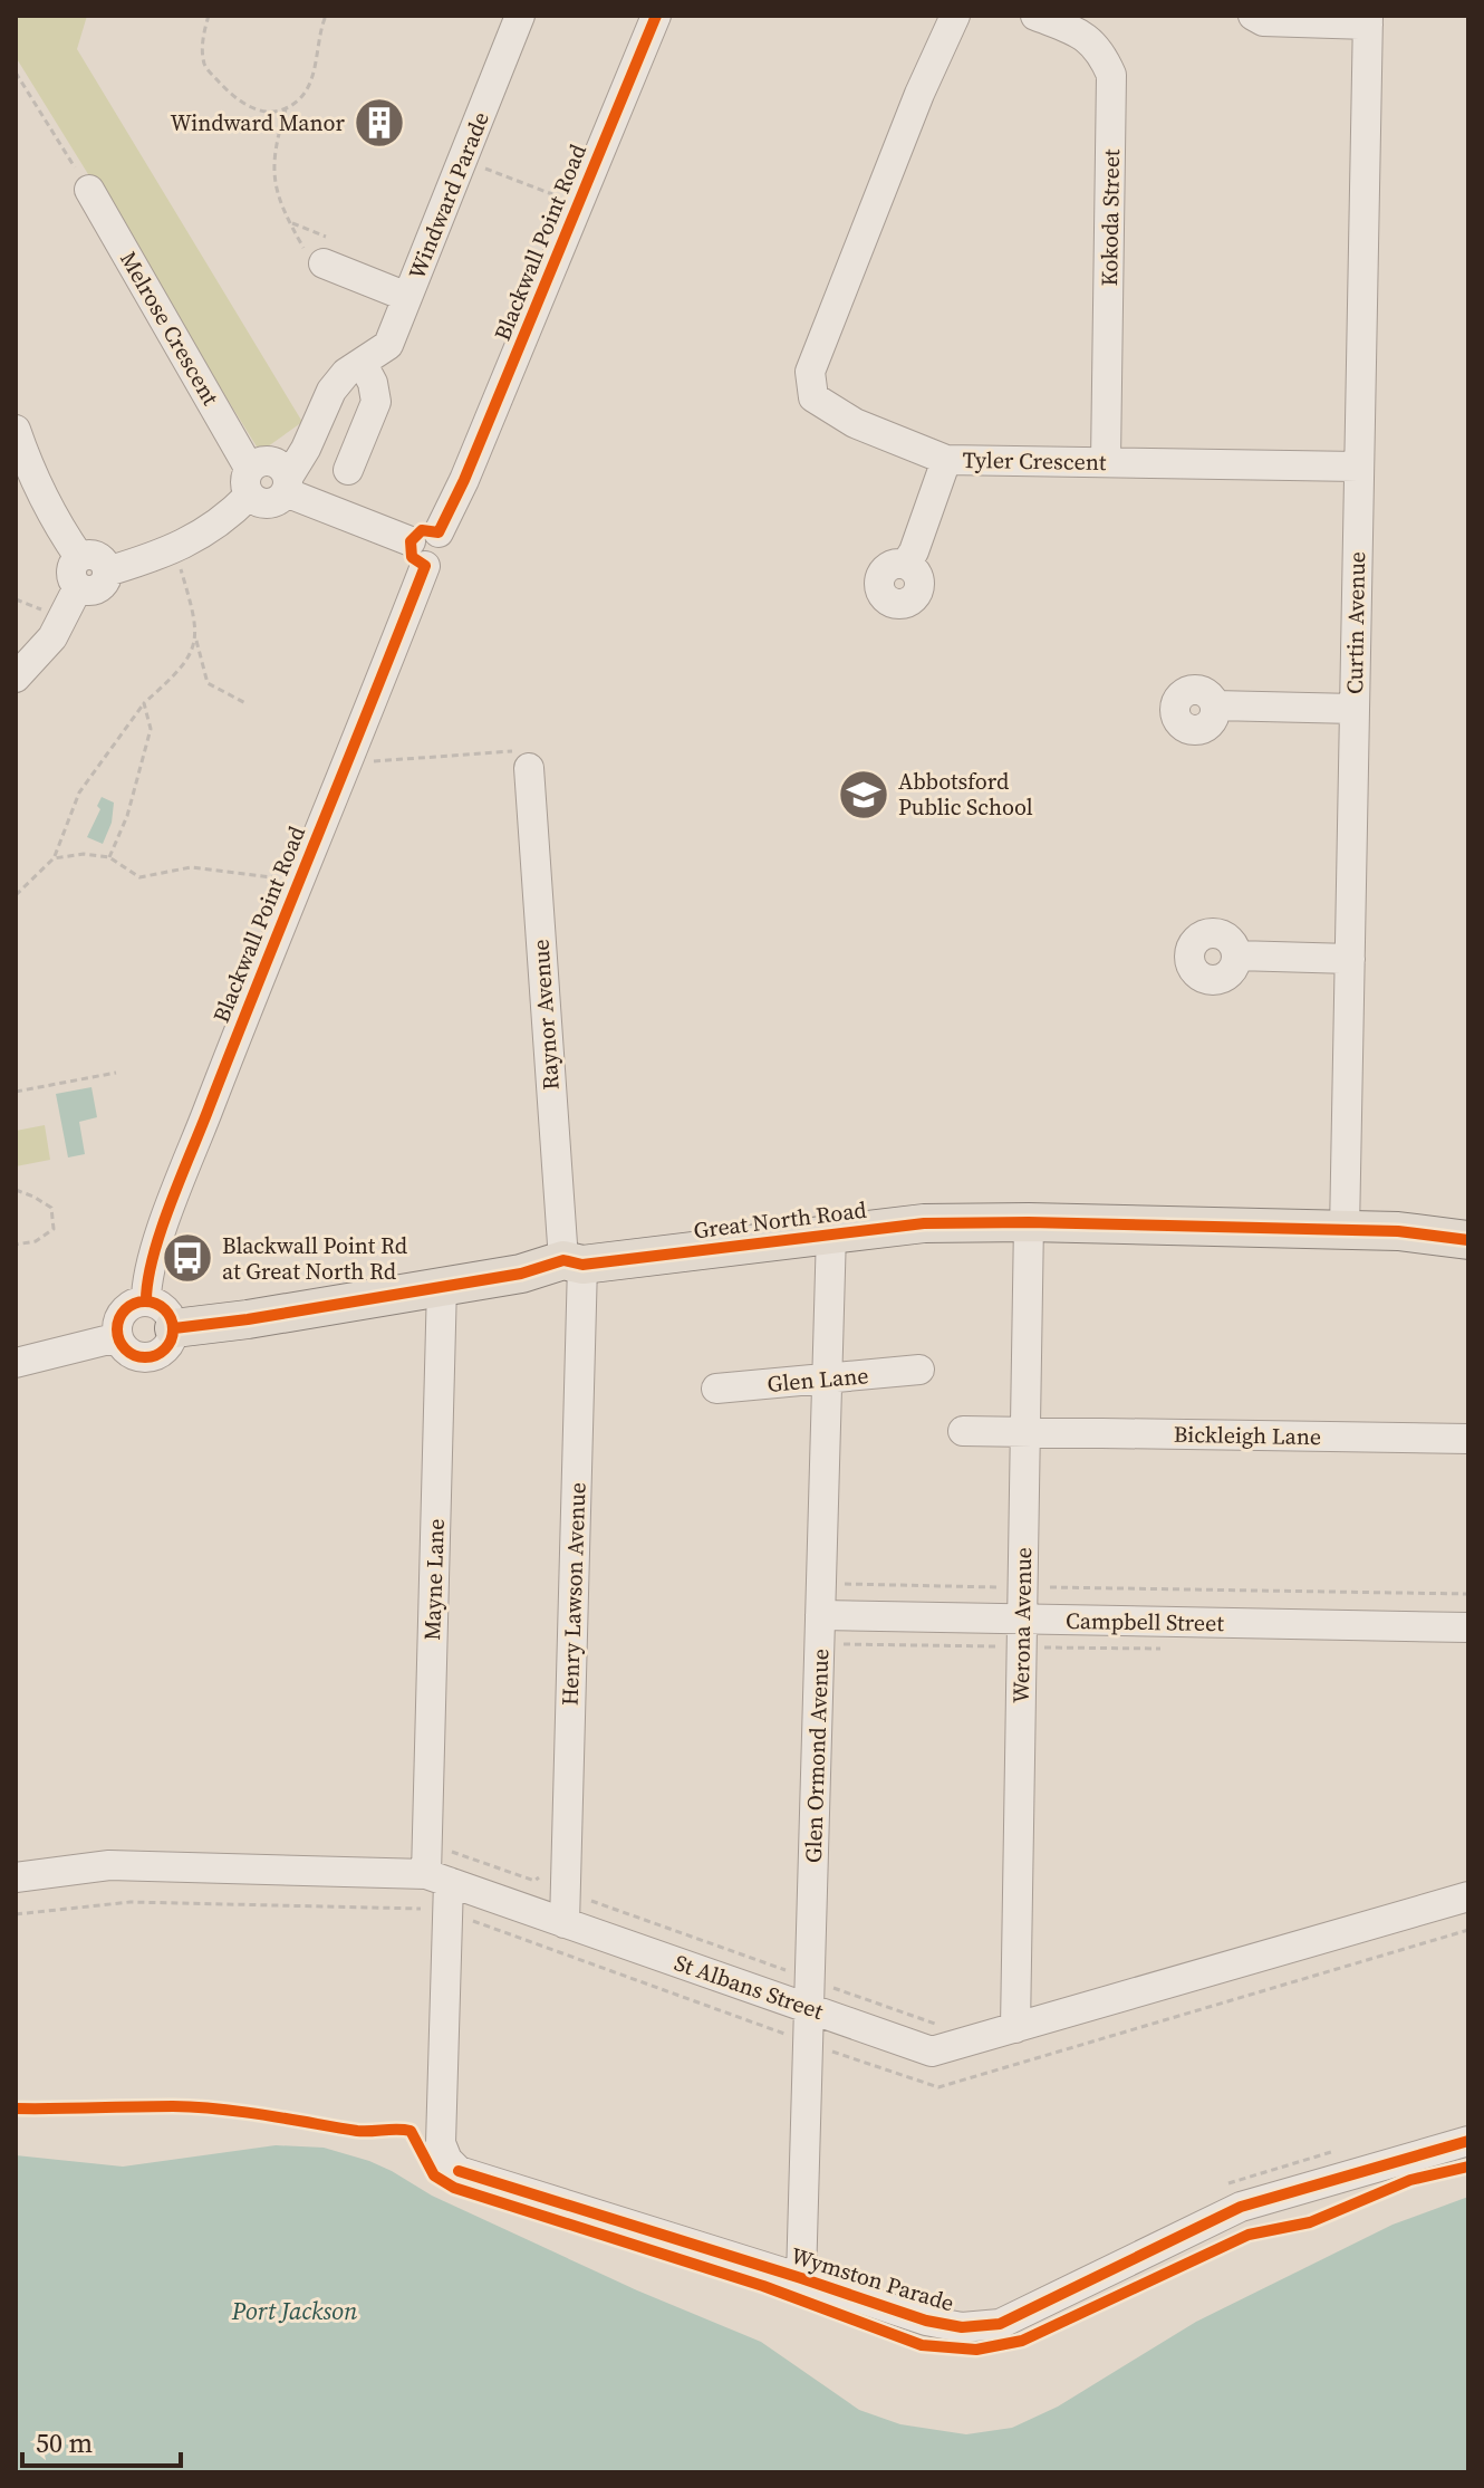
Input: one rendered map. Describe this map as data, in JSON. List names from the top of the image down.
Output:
{
  "streets": {
    "main road": ["Great North Road"],
    "street": [
      "Windward Parade",
      "Kokoda Street",
      "Blackwall Point Road",
      "Melrose Crescent",
      "Tyler Crescent",
      "Curtin Avenue",
      "Raynor Avenue",
      "Glen Lane",
      "Bickleigh Lane",
      "Mayne Lane",
      "Henry Lawson Avenue",
      "Campbell Street",
      "Werona Avenue",
      "Glen Ormond Avenue",
      "St Albans Street",
      "Wymston Parade"
    ]
  },
  "crossings": [
    ["Kokoda Street", "Tyler Crescent"],
    ["Blackwall Point Road", "Great North Road"],
    ["Tyler Crescent", "Curtin Avenue"],
    ["Curtin Avenue", "Great North Road"],
    ["Raynor Avenue", "Great North Road"],
    ["Raynor Avenue", "Henry Lawson Avenue"],
    ["Great North Road", "Mayne Lane"],
    ["Great North Road", "Henry Lawson Avenue"],
    ["Great North Road", "Werona Avenue"],
    ["Great North Road", "Glen Ormond Avenue"],
    ["Glen Lane", "Glen Ormond Avenue"],
    ["Bickleigh Lane", "Werona Avenue"],
    ["Mayne Lane", "St Albans Street"],
    ["Mayne Lane", "Wymston Parade"],
    ["Henry Lawson Avenue", "St Albans Street"],
    ["Campbell Street", "Werona Avenue"],
    ["Campbell Street", "Glen Ormond Avenue"],
    ["Werona Avenue", "St Albans Street"],
    ["Glen Ormond Avenue", "St Albans Street"],
    ["Glen Ormond Avenue", "Wymston Parade"]
  ],
  "water": ["Port Jackson"],
  "places": {
    "building": ["Windward Manor"],
    "school or university": ["Abbotsford Public School"],
    "bus stop": ["Blackwall Point Rd at Great North Rd"]
  },
  "scale_bar": "50 m"
}
